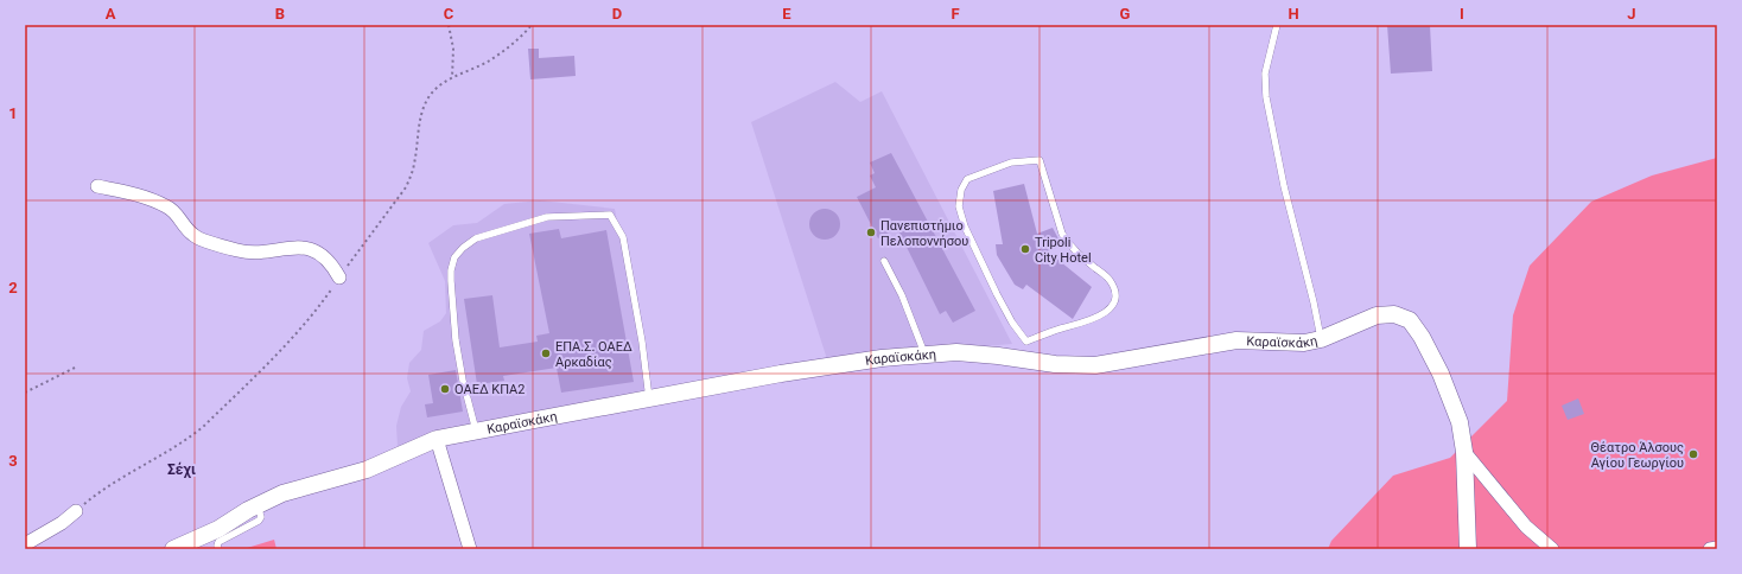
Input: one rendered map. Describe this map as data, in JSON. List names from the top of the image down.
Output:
{
  "streets": {
    "street": ["Καραϊσκάκη"]
  },
  "districts": ["Σέχι"],
  "places": [
    "Πανεπιστήμιο Πελοποννήσου",
    "Tripoli City Hotel",
    "ΕΠΑ.Σ. ΟΑΕΔ Αρκαδίας",
    "ΟΑΕΔ ΚΠΑ2",
    "Θέατρο Άλσους Αγίου Γεωργίου"
  ],
  "grid": {
    "columns": [
      "A",
      "B",
      "C",
      "D",
      "E",
      "F",
      "G",
      "H",
      "I",
      "J"
    ],
    "rows": ["1", "2", "3"]
  }
}
